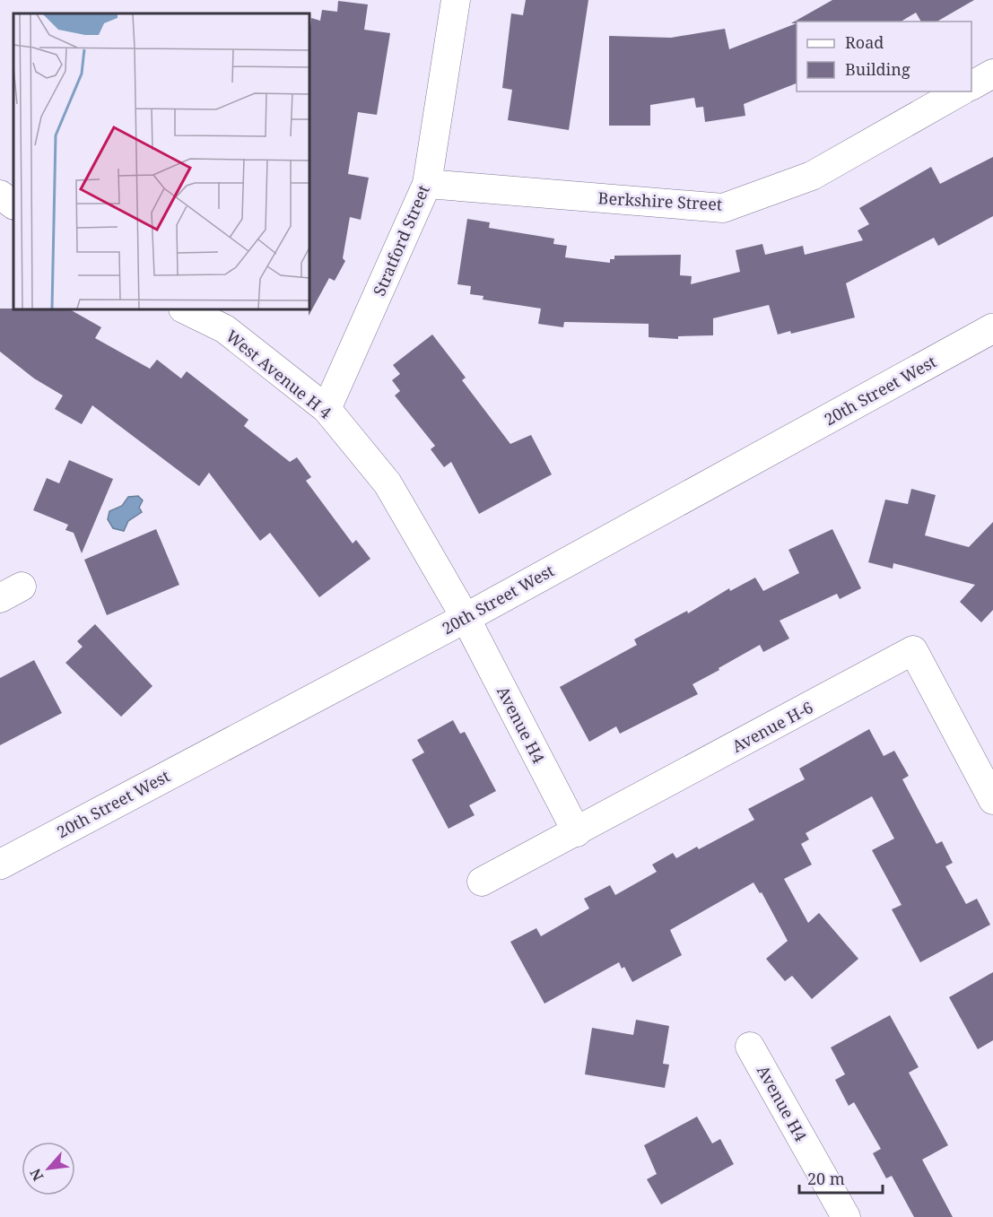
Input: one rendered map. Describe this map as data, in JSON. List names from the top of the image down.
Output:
{
  "streets": {
    "main road": ["20th Street West"],
    "street": [
      "Berkshire Street",
      "Stratford Street",
      "West Avenue H 4",
      "Avenue H4",
      "Avenue H-6"
    ]
  },
  "crossings": [
    ["Berkshire Street", "Stratford Street"],
    ["Stratford Street", "West Avenue H 4"],
    ["West Avenue H 4", "20th Street West"],
    ["West Avenue H 4", "Avenue H4"],
    ["20th Street West", "Avenue H4"],
    ["Avenue H4", "Avenue H-6"]
  ],
  "legend": ["Road", "Building"],
  "scale_bar": "20 m",
  "north": "bottom left"
}
